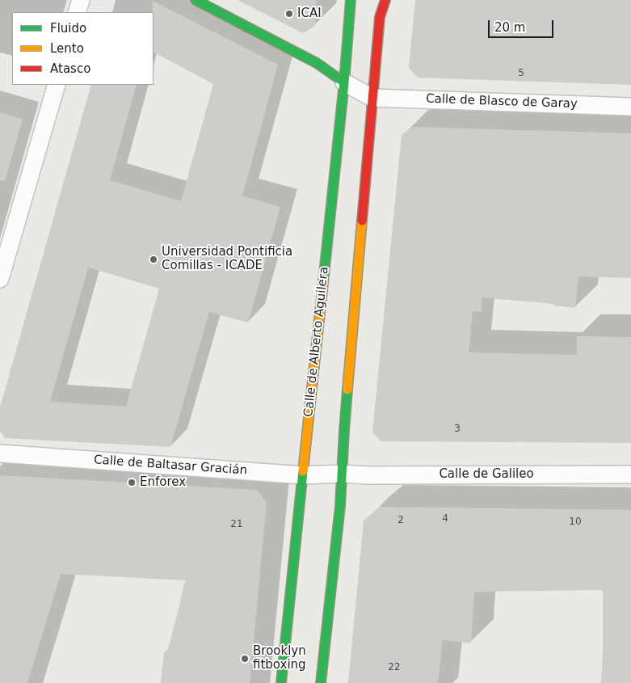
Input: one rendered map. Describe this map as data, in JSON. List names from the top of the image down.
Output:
{
  "streets": {
    "main road": ["Calle de Alberto Aguilera"],
    "street": ["Calle de Blasco de Garay", "Calle de Baltasar Gracián", "Calle de Galileo"]
  },
  "crossings": [
    ["Calle de Alberto Aguilera", "Calle de Baltasar Gracián"],
    ["Calle de Baltasar Gracián", "Calle de Galileo"]
  ],
  "places": [
    "ICAI",
    "Universidad Pontificia Comillas - ICADE",
    "Enforex",
    "Brooklyn fitboxing"
  ],
  "house_numbers": [
    "5",
    "3",
    "4",
    "2",
    "10",
    "21",
    "22"
  ],
  "legend": ["Fluido", "Lento", "Atasco"],
  "scale_bar": "20 m"
}
